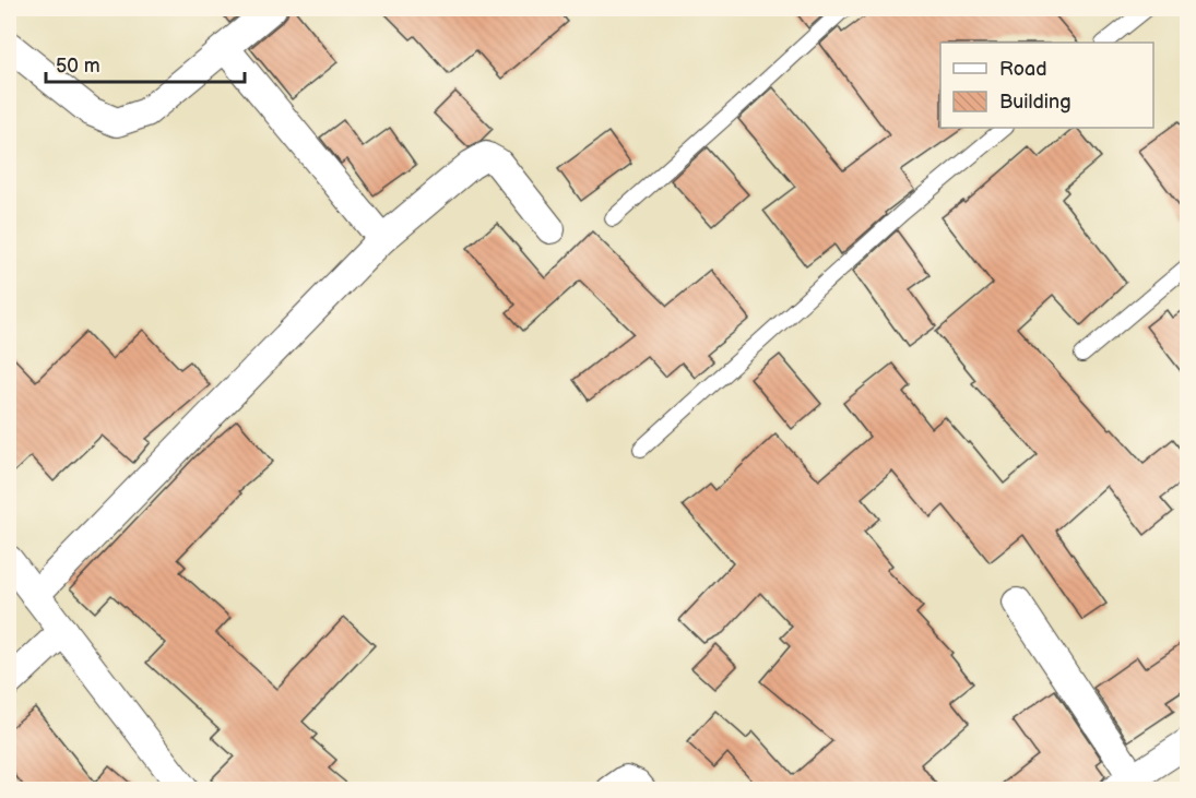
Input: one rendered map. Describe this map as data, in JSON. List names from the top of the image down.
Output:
{
  "legend": ["Road", "Building"],
  "scale_bar": "50 m"
}
